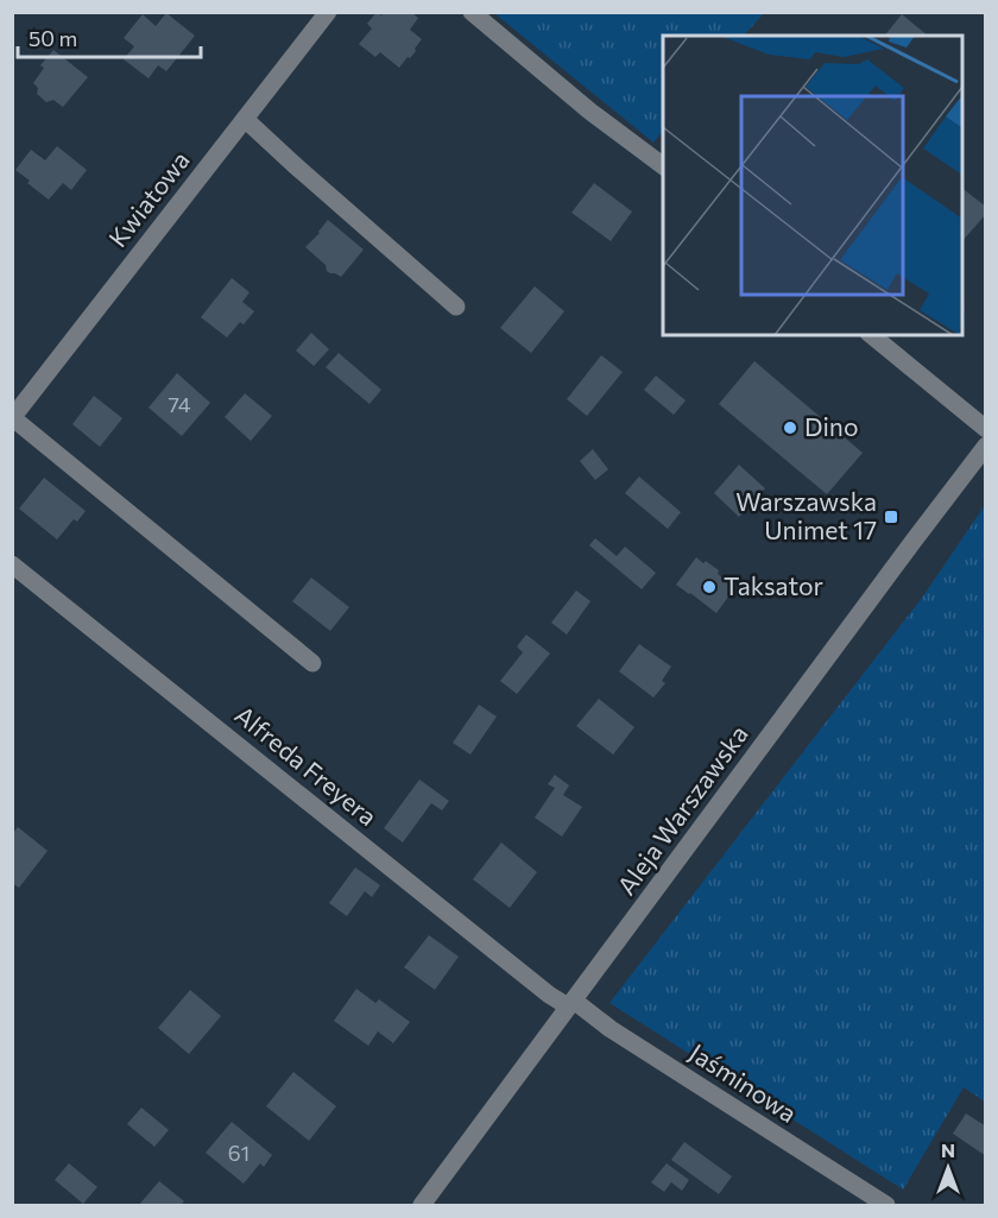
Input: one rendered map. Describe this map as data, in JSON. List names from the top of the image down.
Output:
{
  "streets": {
    "street": [
      "Kwiatowa",
      "Alfreda Freyera",
      "Aleja Warszawska",
      "Jaśminowa"
    ]
  },
  "crossings": [
    ["Alfreda Freyera", "Aleja Warszawska"],
    ["Alfreda Freyera", "Jaśminowa"],
    ["Aleja Warszawska", "Jaśminowa"]
  ],
  "places": {
    "other": ["Dino", "Taksator"],
    "transit": ["Warszawska Unimet 17"]
  },
  "house_numbers": ["74", "61"],
  "scale_bar": "50 m",
  "north": "top"
}
